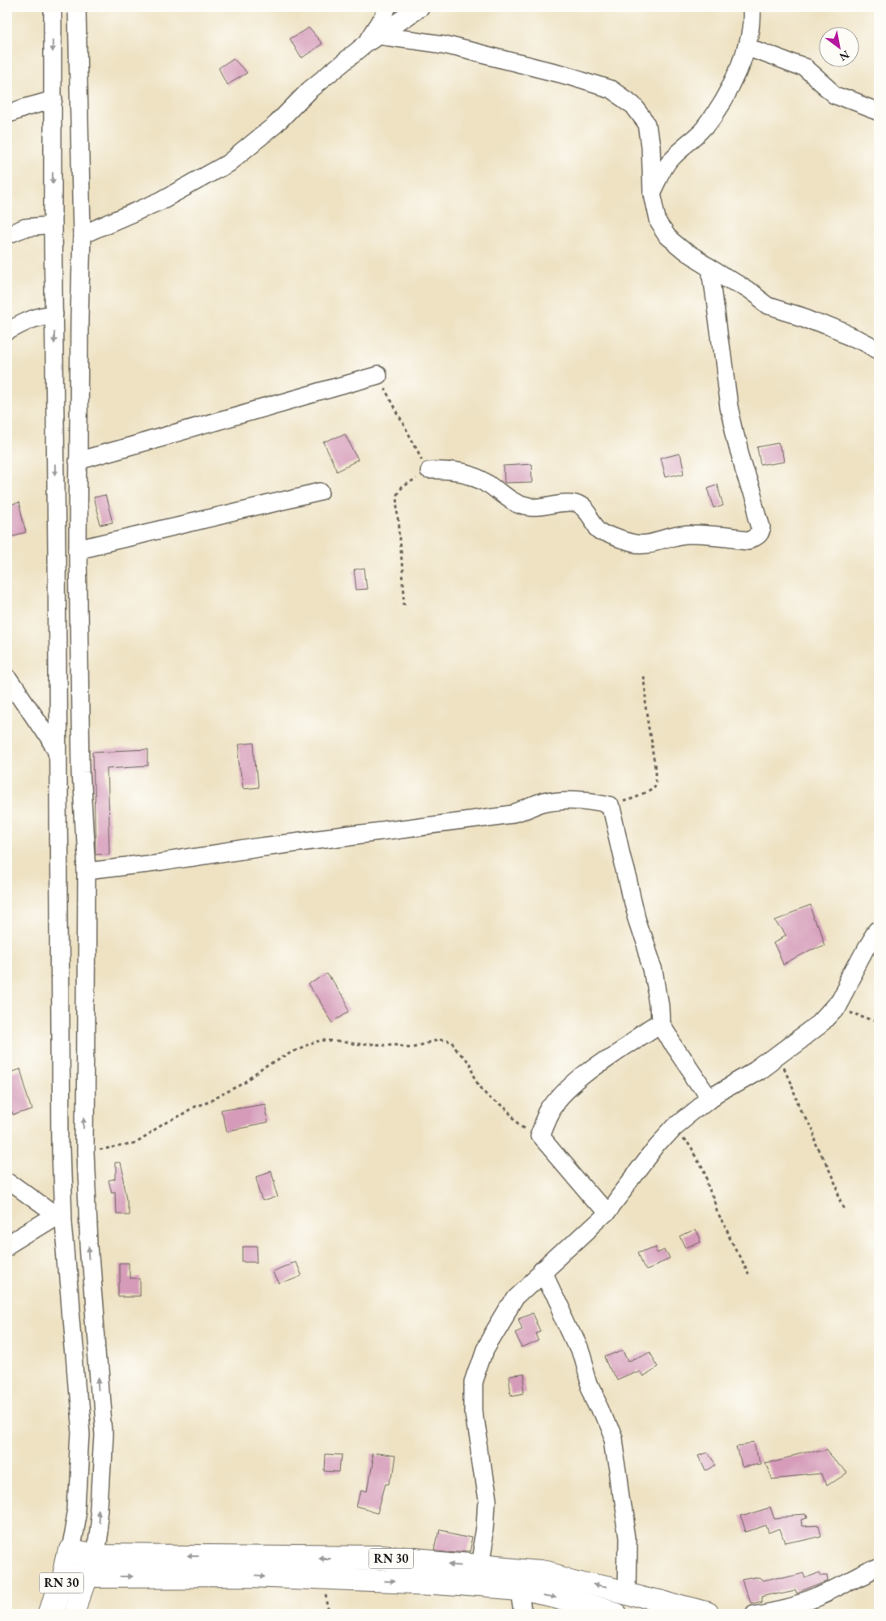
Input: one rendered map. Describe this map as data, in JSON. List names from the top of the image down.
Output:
{
  "streets": {
    "main road": ["RN 30"]
  },
  "north": "bottom right"
}
